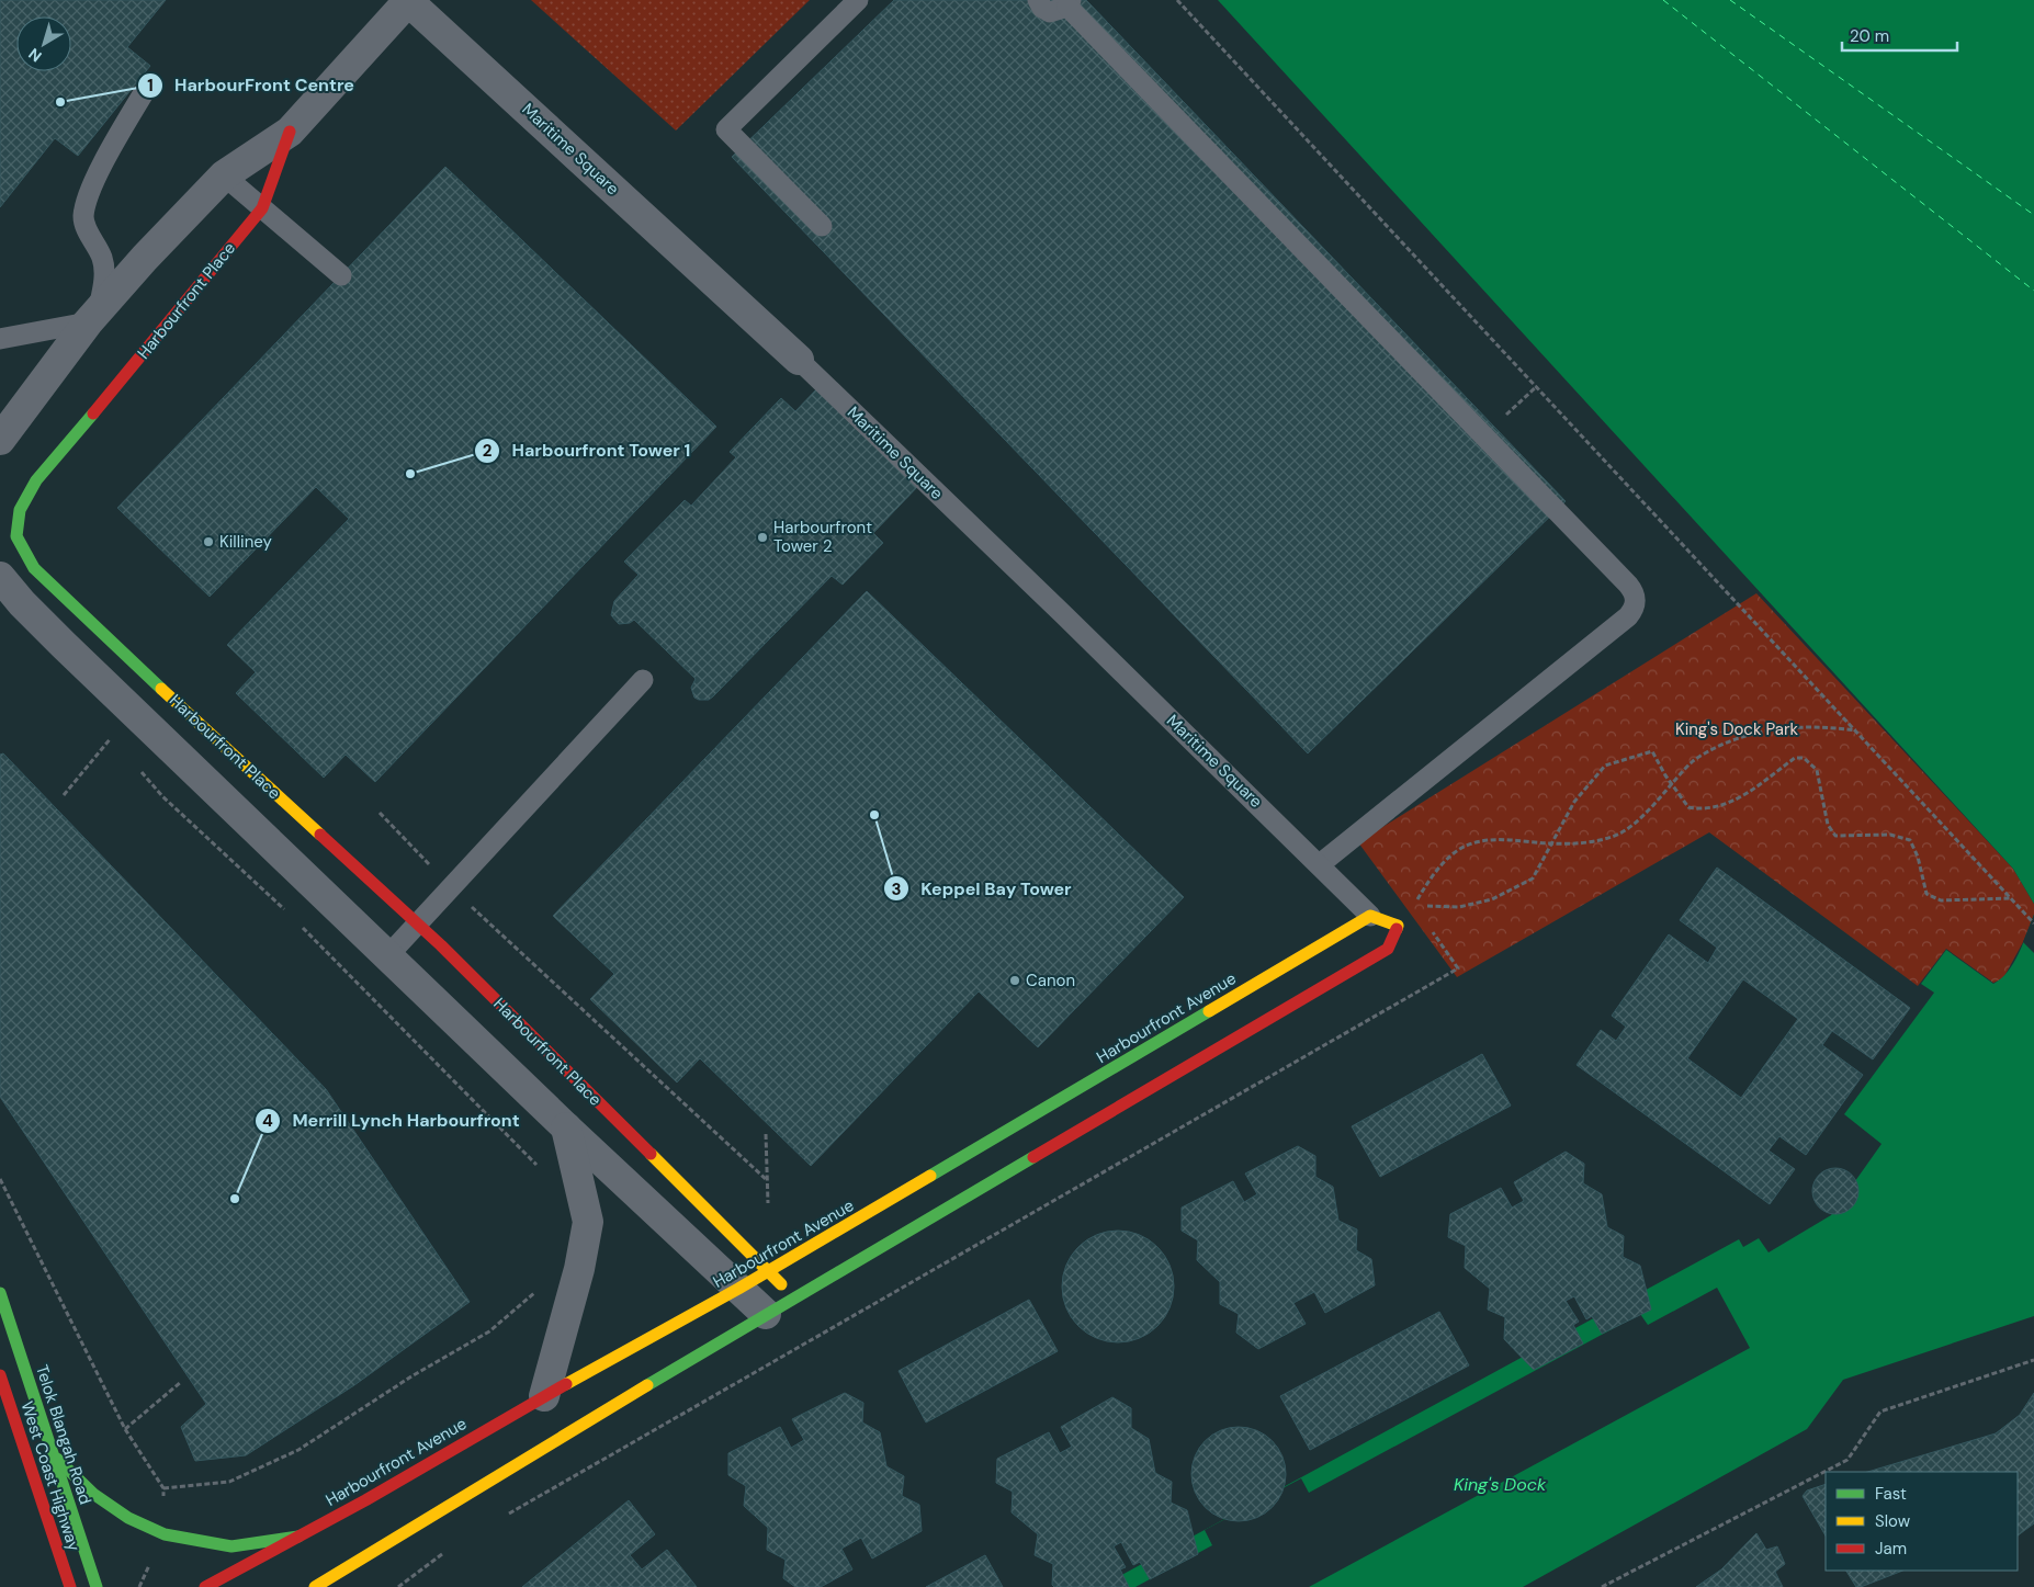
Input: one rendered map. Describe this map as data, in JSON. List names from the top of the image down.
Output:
{
  "streets": {
    "main road": [
      "Harbourfront Place",
      "Harbourfront Avenue",
      "Telok Blangah Road",
      "West Coast Highway"
    ],
    "street": ["Maritime Square"]
  },
  "crossings": [
    ["Maritime Square", "Harbourfront Place"],
    ["Maritime Square", "Harbourfront Avenue"],
    ["Harbourfront Place", "Harbourfront Avenue"]
  ],
  "water": ["King's Dock"],
  "parks": ["King's Dock Park"],
  "places": [
    "HarbourFront Centre",
    "Harbourfront Tower 1",
    "Harbourfront Tower 2",
    "Killiney",
    "Keppel Bay Tower",
    "Canon",
    "Merrill Lynch Harbourfront"
  ],
  "legend": ["Fast", "Slow", "Jam"],
  "scale_bar": "20 m",
  "north": "bottom left"
}
